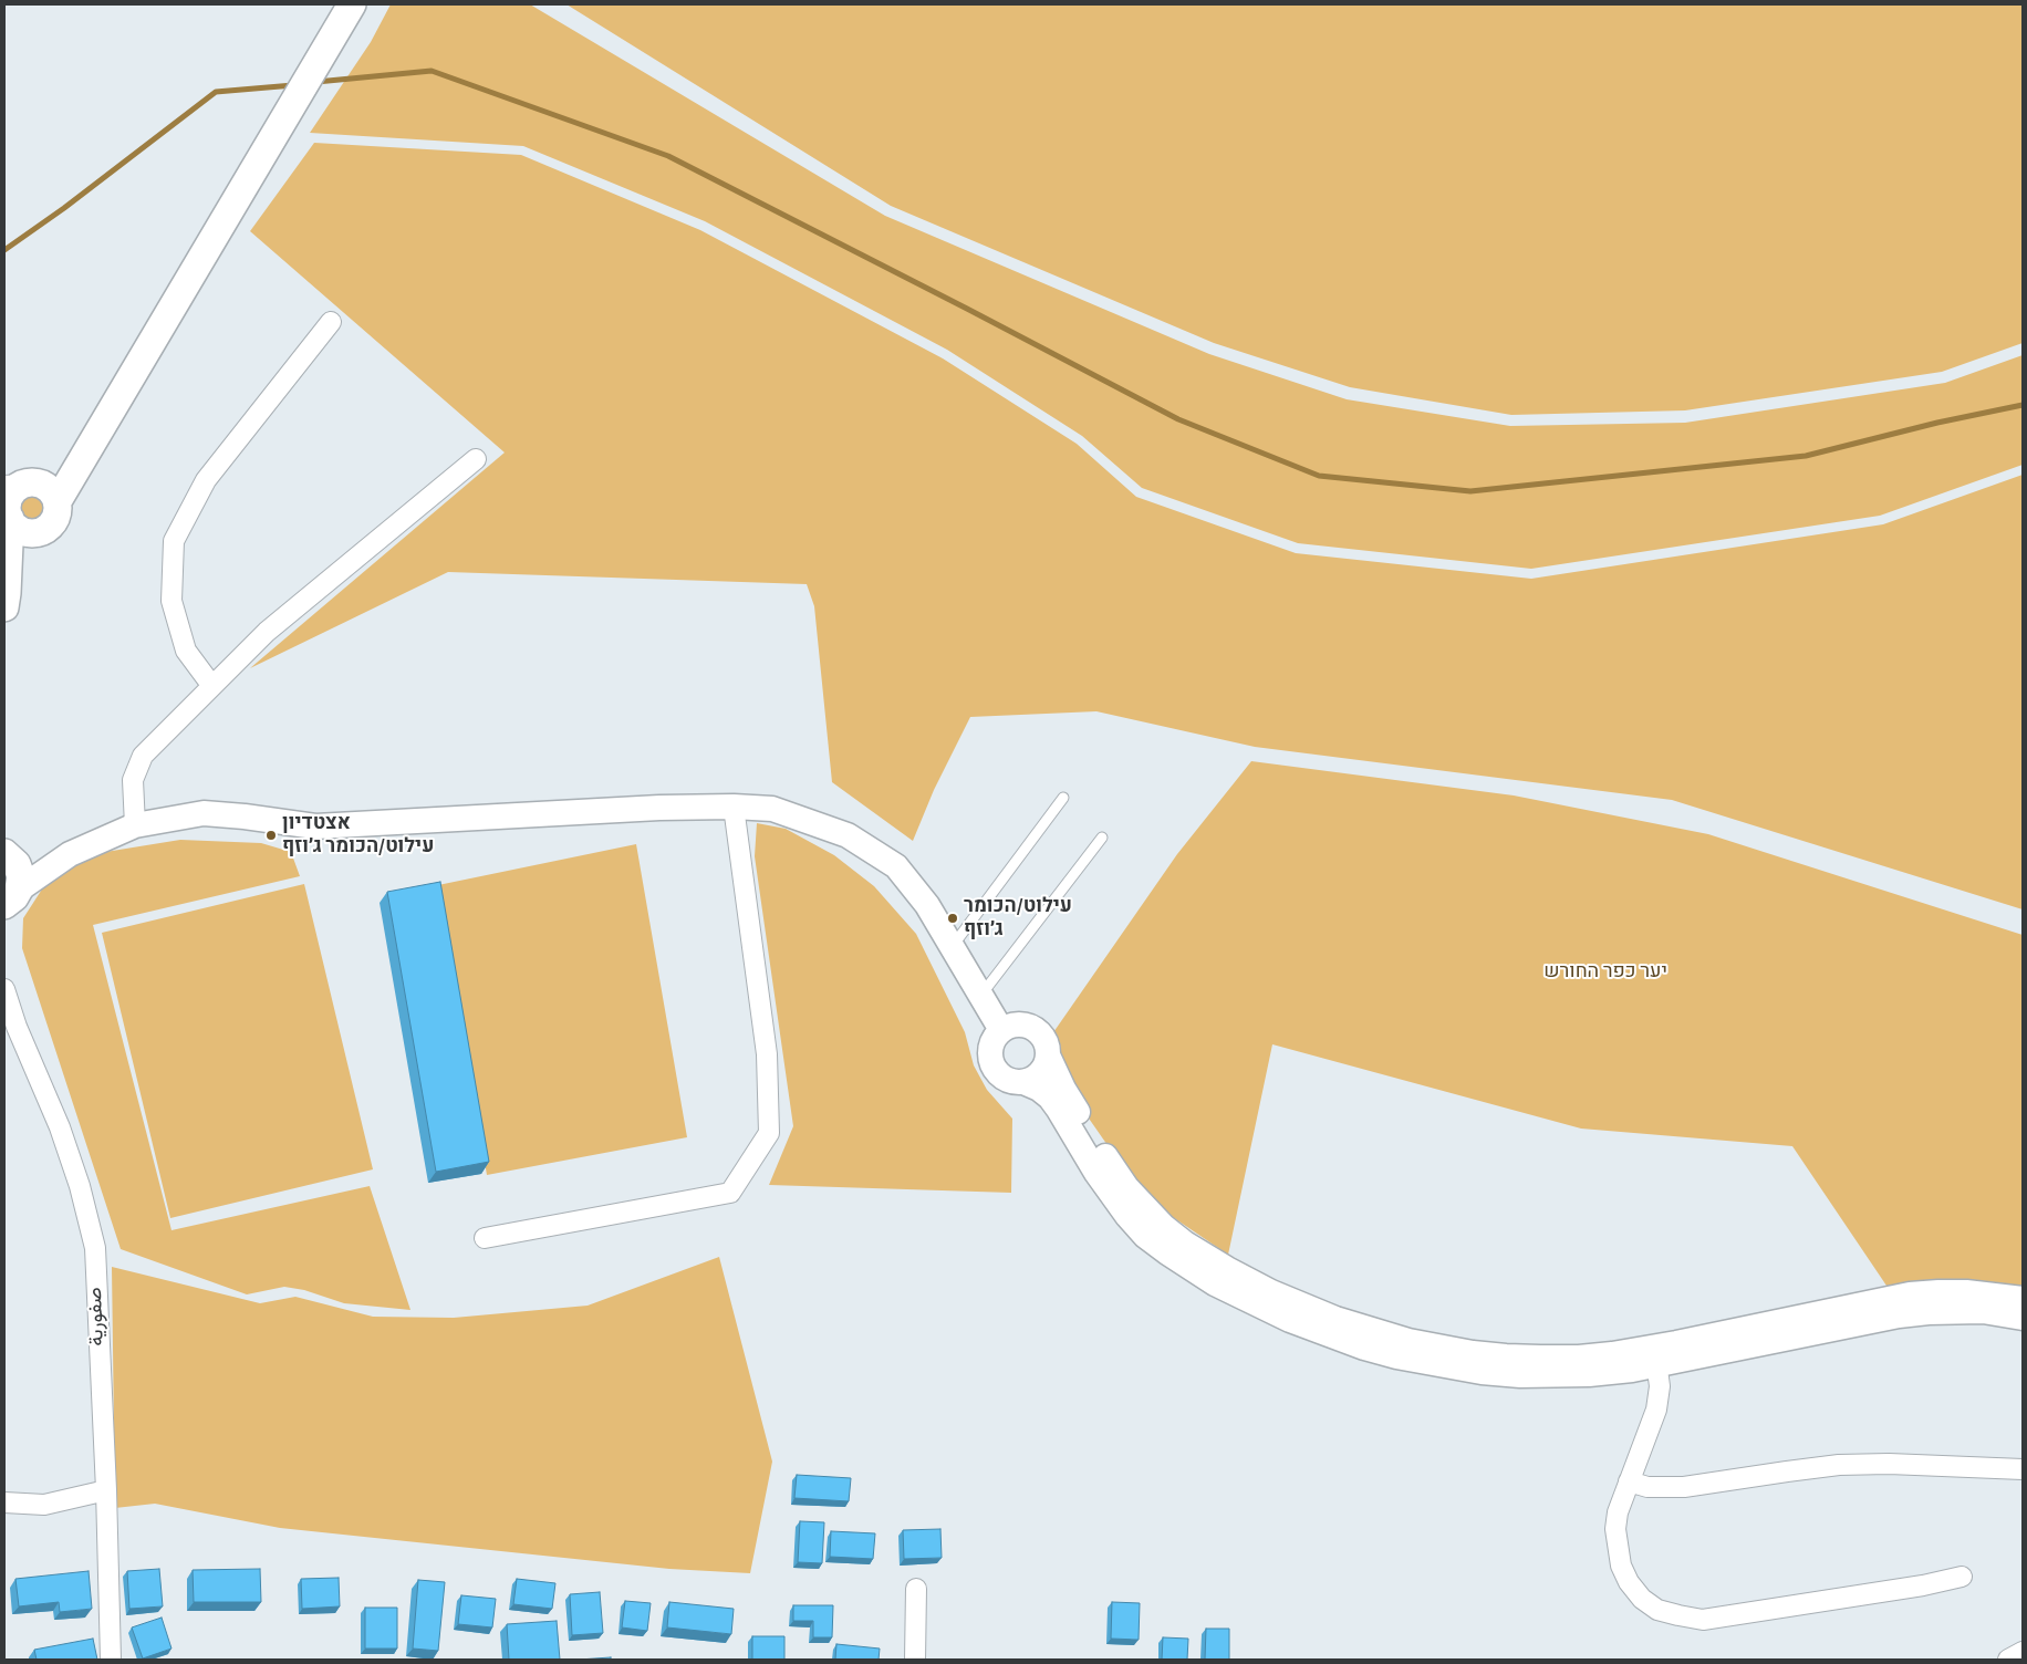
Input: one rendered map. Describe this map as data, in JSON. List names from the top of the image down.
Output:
{
  "streets": {
    "street": ["صفورية"]
  },
  "parks": ["יער כפר החורש"],
  "places": ["אצטדיון עילוט/הכומר ג׳וזף", "עילוט/הכומר ג׳וזף"]
}
